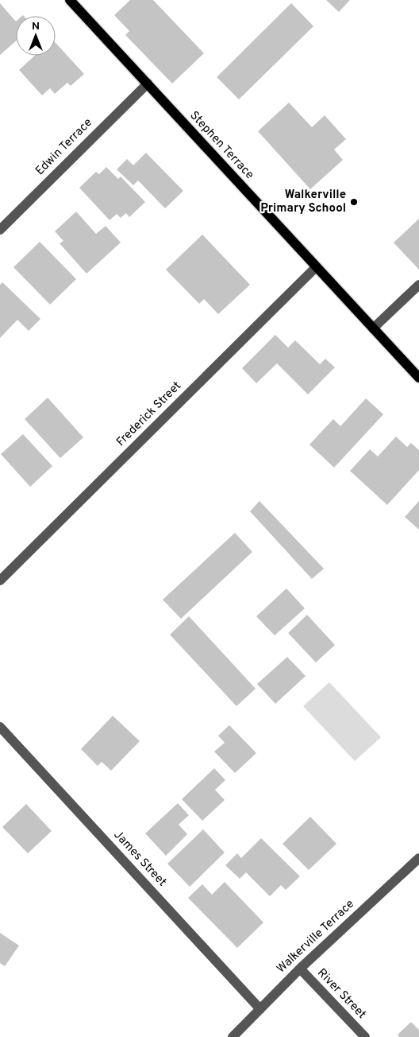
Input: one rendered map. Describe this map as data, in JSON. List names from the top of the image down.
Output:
{
  "streets": {
    "main road": ["Stephen Terrace"],
    "street": [
      "Edwin Terrace",
      "Frederick Street",
      "James Street",
      "Walkerville Terrace",
      "River Street"
    ]
  },
  "crossings": [
    ["Stephen Terrace", "Edwin Terrace"],
    ["Stephen Terrace", "Frederick Street"],
    ["James Street", "Walkerville Terrace"],
    ["Walkerville Terrace", "River Street"]
  ],
  "places": ["Walkerville Primary School"],
  "north": "top"
}
